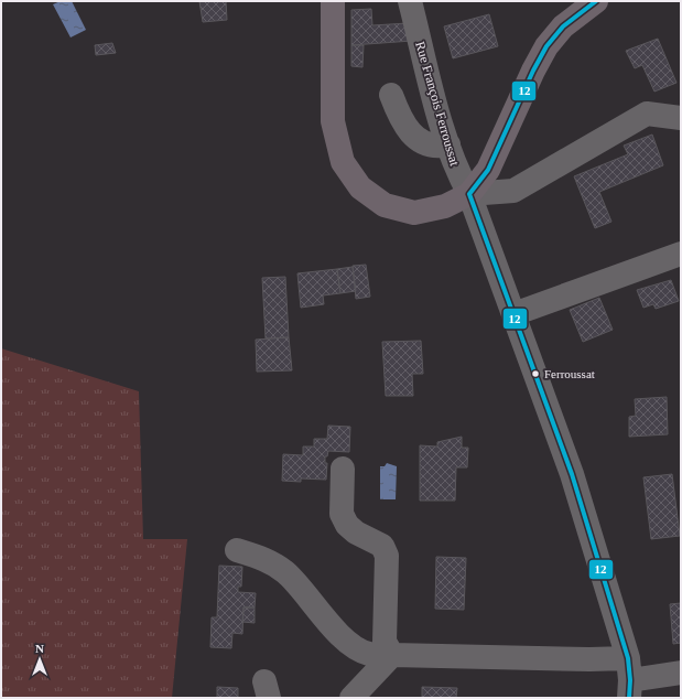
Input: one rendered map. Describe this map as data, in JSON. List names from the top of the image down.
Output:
{
  "streets": {
    "street": ["Rue François Ferroussat"]
  },
  "places": ["Ferroussat"],
  "lines": ["transit line 12"],
  "north": "top"
}
